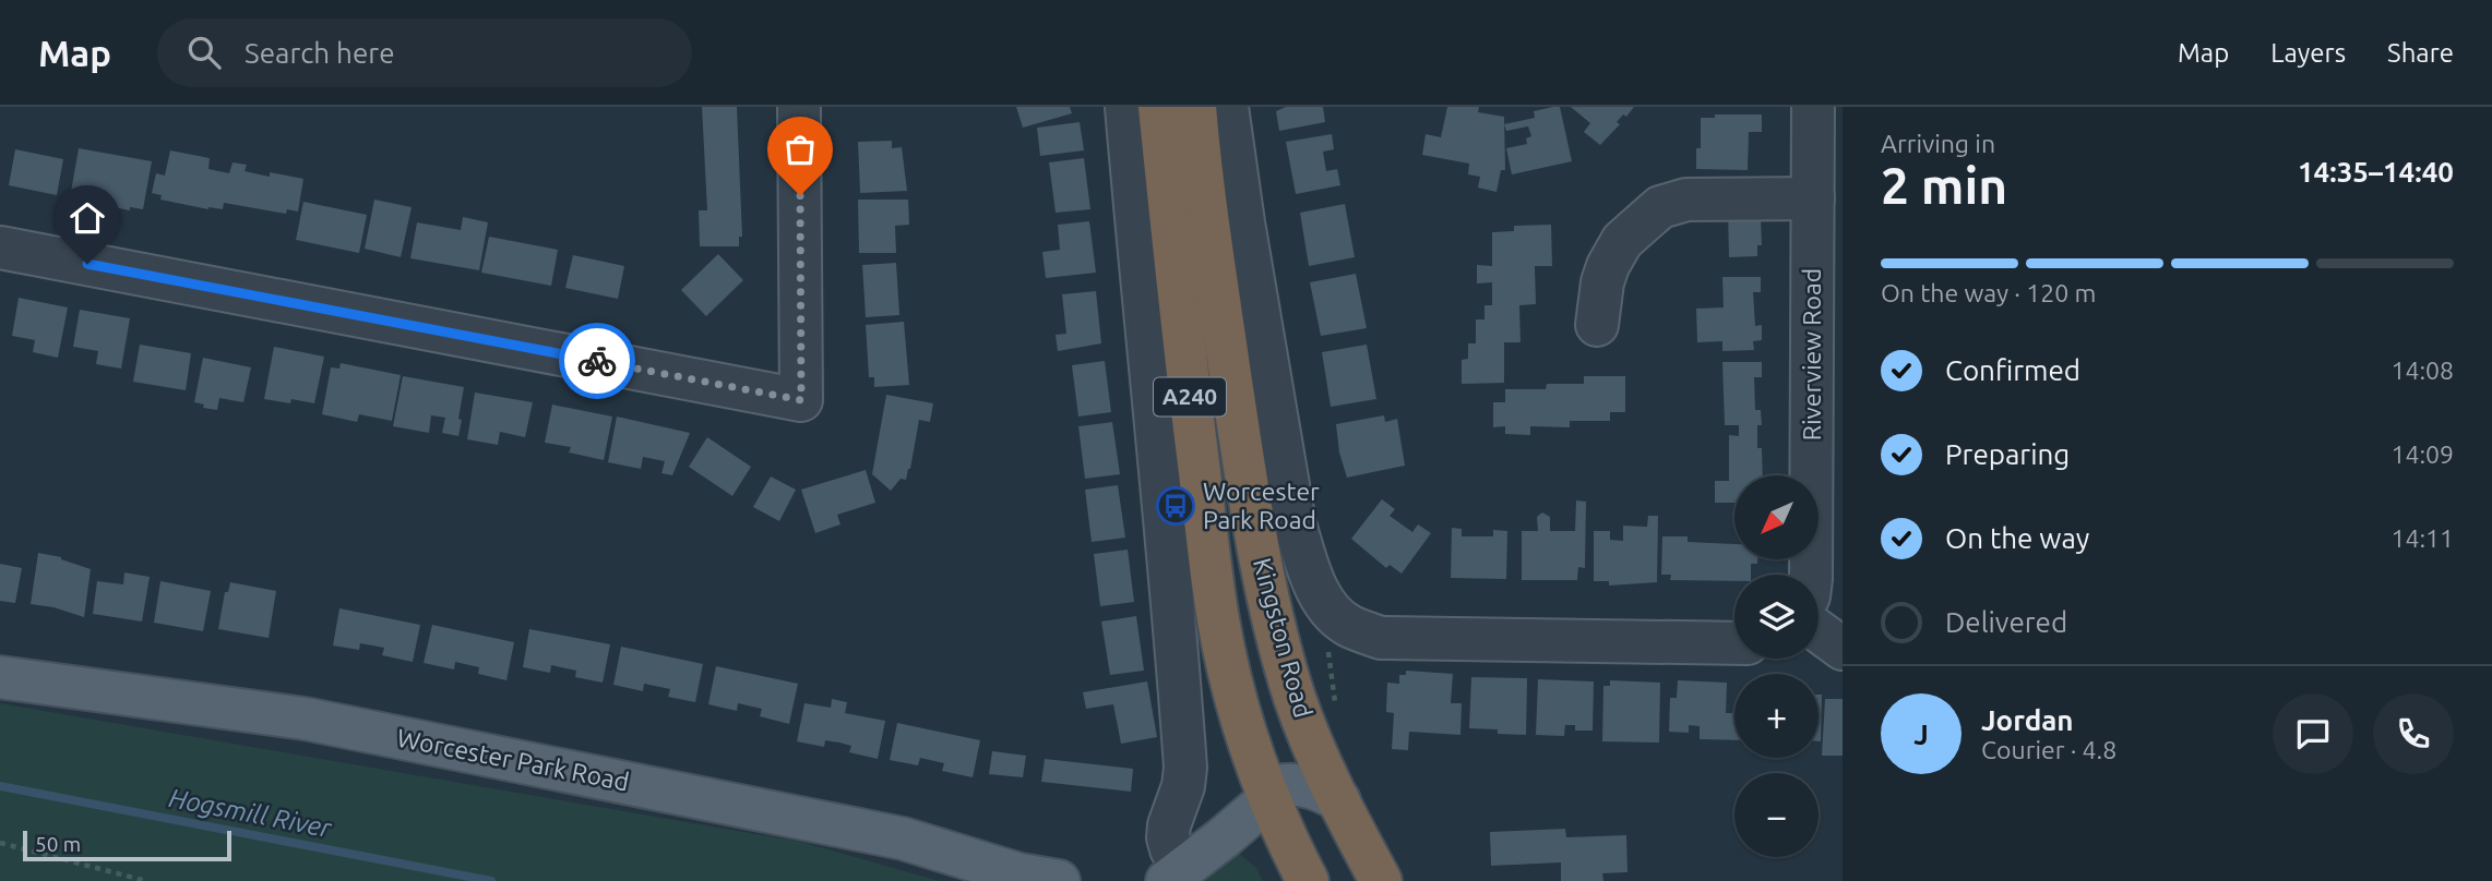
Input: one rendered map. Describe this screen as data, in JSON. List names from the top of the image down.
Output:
{
  "streets": {
    "highway": ["A240", "Kingston Road"],
    "main road": ["Worcester Park Road"],
    "street": ["Riverview Road"]
  },
  "water": ["Hogsmill River"],
  "places": {
    "bus stop": ["Worcester Park Road"]
  },
  "scale_bar": "50 m",
  "north": "bottom left",
  "page": {
    "header": "Map",
    "search": "Search here",
    "nav": ["Map", "Layers", "Share"],
    "heading": ["2 min", "Arriving in", "14:35–14:40"],
    "panel": ["Jordan", "Courier · 4.8"],
    "bar": "On the way · 120 m",
    "list": [
      ["Confirmed", "14:08"],
      ["Preparing", "14:09"],
      ["On the way", "14:11"],
      "Delivered"
    ],
    "map_buttons": ["+", "−"],
    "round": "J",
    "scale": "50 m"
  }
}
